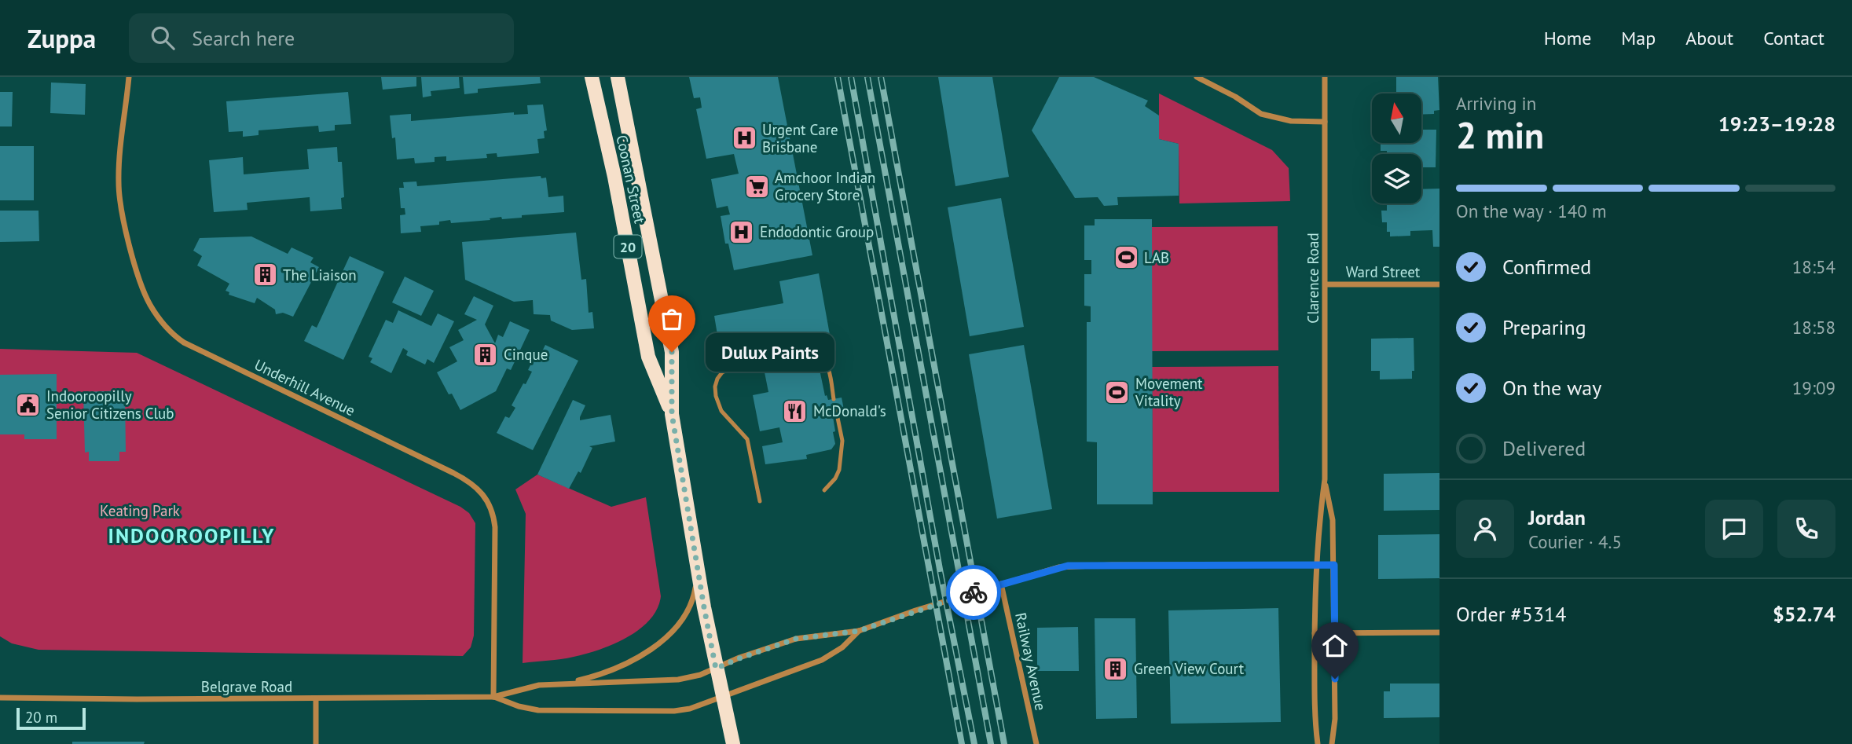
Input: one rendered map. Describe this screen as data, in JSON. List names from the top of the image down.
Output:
{
  "streets": {
    "main road": ["Coonan Street", "20"],
    "street": [
      "Ward Street",
      "Clarence Road",
      "Underhill Avenue",
      "Railway Avenue",
      "Belgrave Road"
    ]
  },
  "crossings": [
    ["Coonan Street", "Belgrave Road"],
    ["Ward Street", "Clarence Road"],
    ["Underhill Avenue", "Belgrave Road"]
  ],
  "districts": ["INDOOROOPILLY"],
  "parks": ["Keating Park"],
  "places": {
    "hospital": ["Urgent Care Brisbane", "Endodontic Group"],
    "supermarket": ["Amchoor Indian Grocery Store"],
    "sports": ["LAB", "Movement Vitality"],
    "building": ["The Liaison", "Cinque", "Green View Court"],
    "other": ["Dulux Paints"],
    "public building": ["Indooroopilly Senior Citizens Club"],
    "restaurant": ["McDonald's"]
  },
  "scale_bar": "20 m",
  "north": "top",
  "page": {
    "header": "Zuppa",
    "search": "Search here",
    "nav": [
      "Home",
      "Map",
      "About",
      "Contact"
    ],
    "heading": ["2 min", "Arriving in", "19:23–19:28"],
    "panel": [
      "Jordan",
      "Courier · 4.5",
      "Order #5314",
      "$52.74"
    ],
    "bar": "On the way · 140 m",
    "list": [
      ["Confirmed", "18:54"],
      ["Preparing", "18:58"],
      ["On the way", "19:09"],
      "Delivered"
    ],
    "bubble": "Dulux Paints",
    "scale": "20 m"
  }
}
